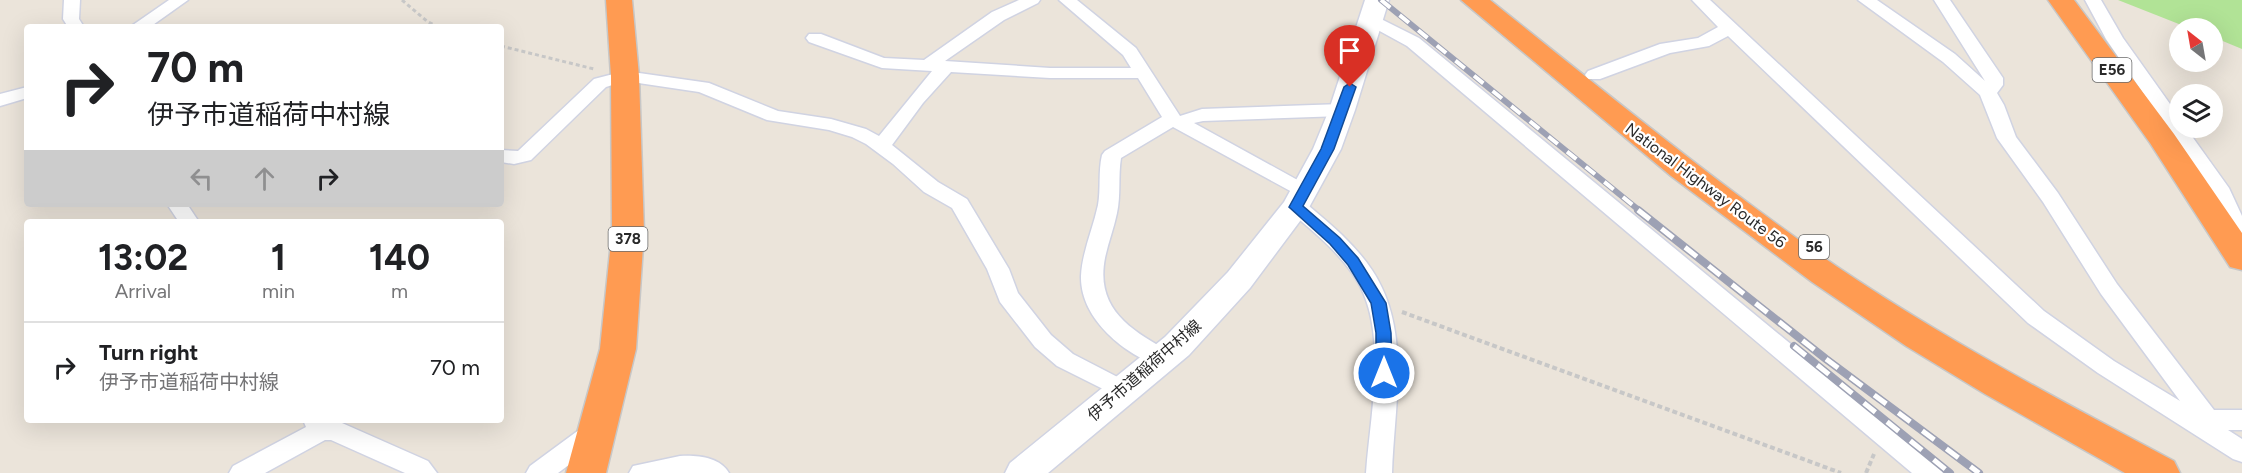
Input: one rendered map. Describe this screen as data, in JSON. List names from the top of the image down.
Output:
{
  "streets": {
    "highway": [
      "E56",
      "National Highway Route 56",
      "378",
      "56"
    ],
    "street": ["伊予市道稲荷中村線"]
  },
  "north": "top left",
  "page": {
    "turn": ["70 m", "伊予市道稲荷中村線"],
    "eta": [
      "13:02",
      "Arrival",
      "1",
      "min",
      "140",
      "m"
    ],
    "list": [
      {
        "name": "Turn right",
        "note": "伊予市道稲荷中村線",
        "value": "70 m"
      }
    ]
  }
}
